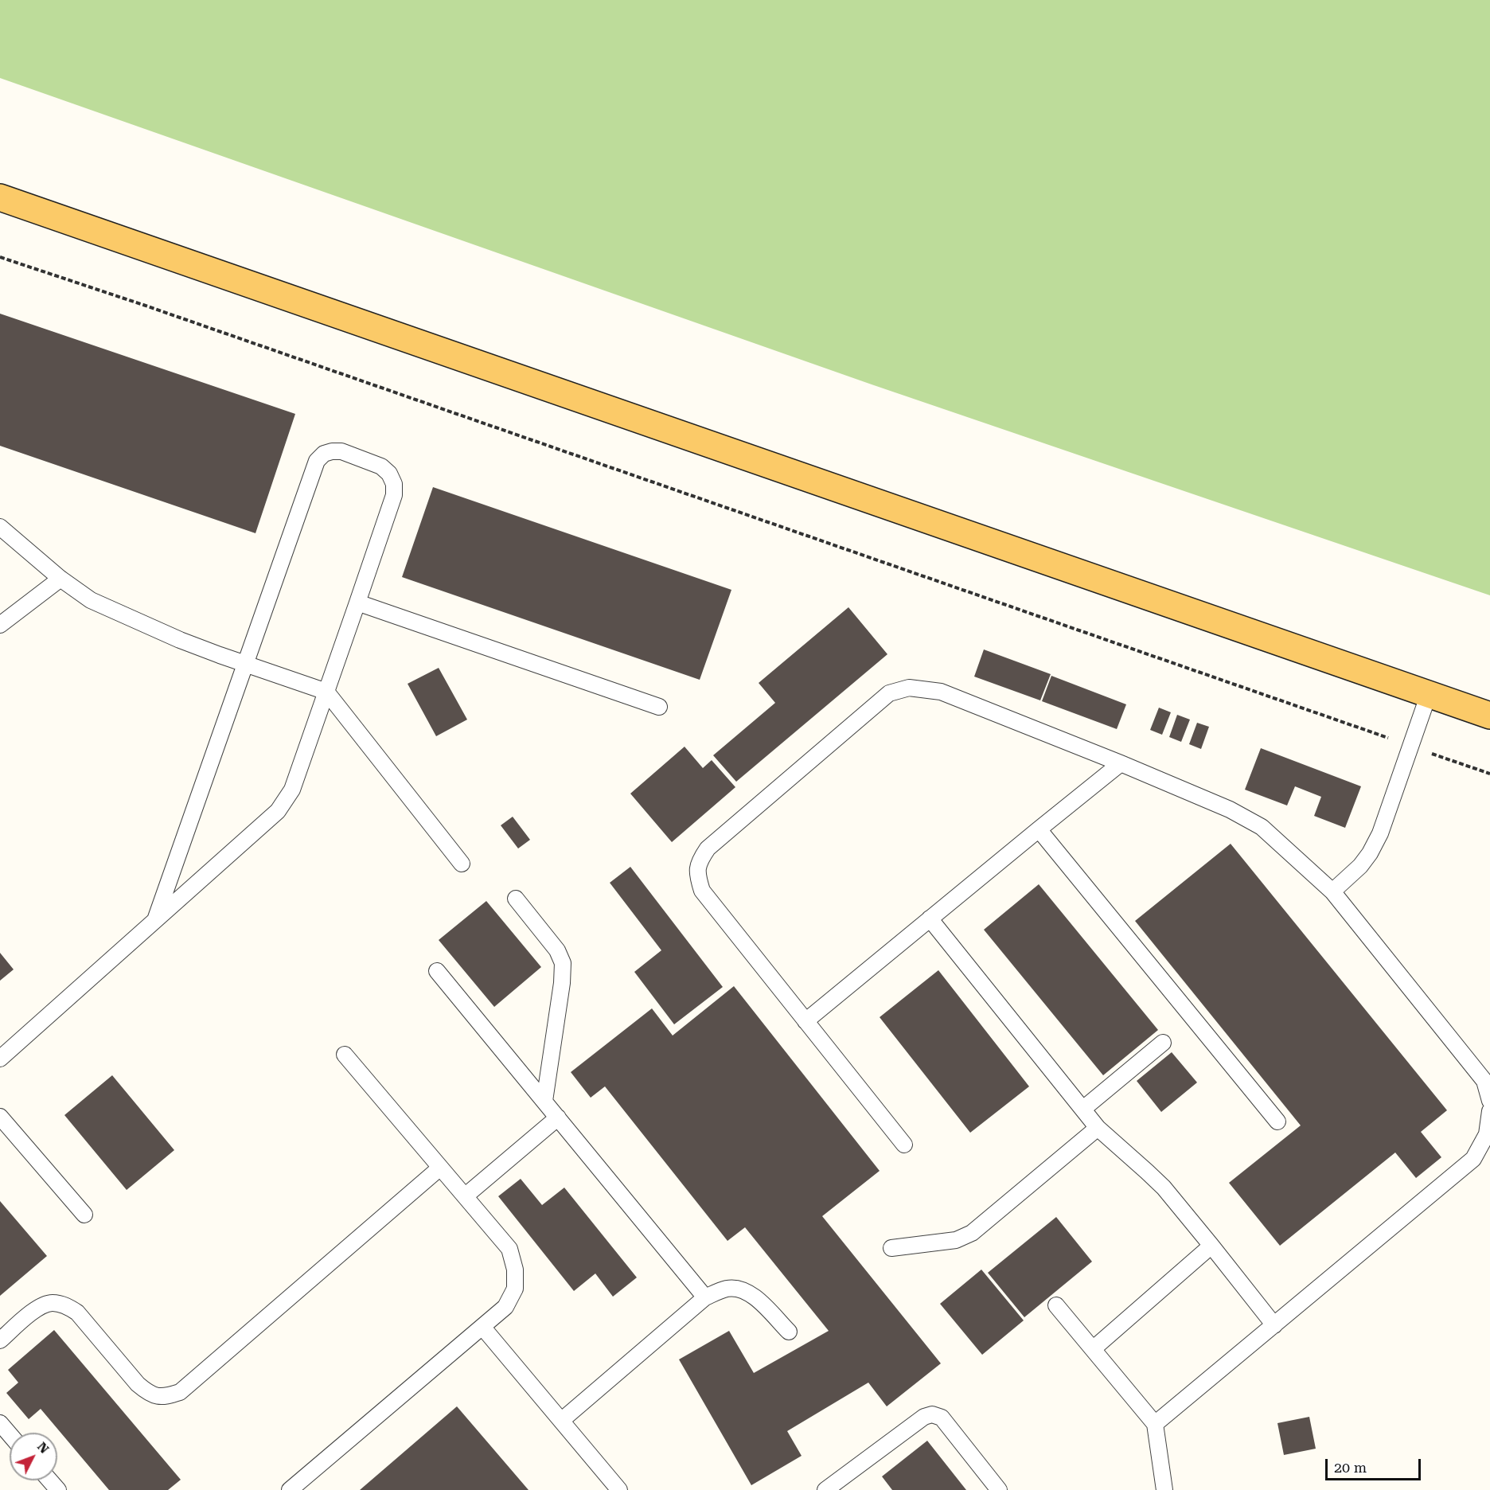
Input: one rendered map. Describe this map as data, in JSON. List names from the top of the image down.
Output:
{
  "scale_bar": "20 m",
  "north": "top right"
}
